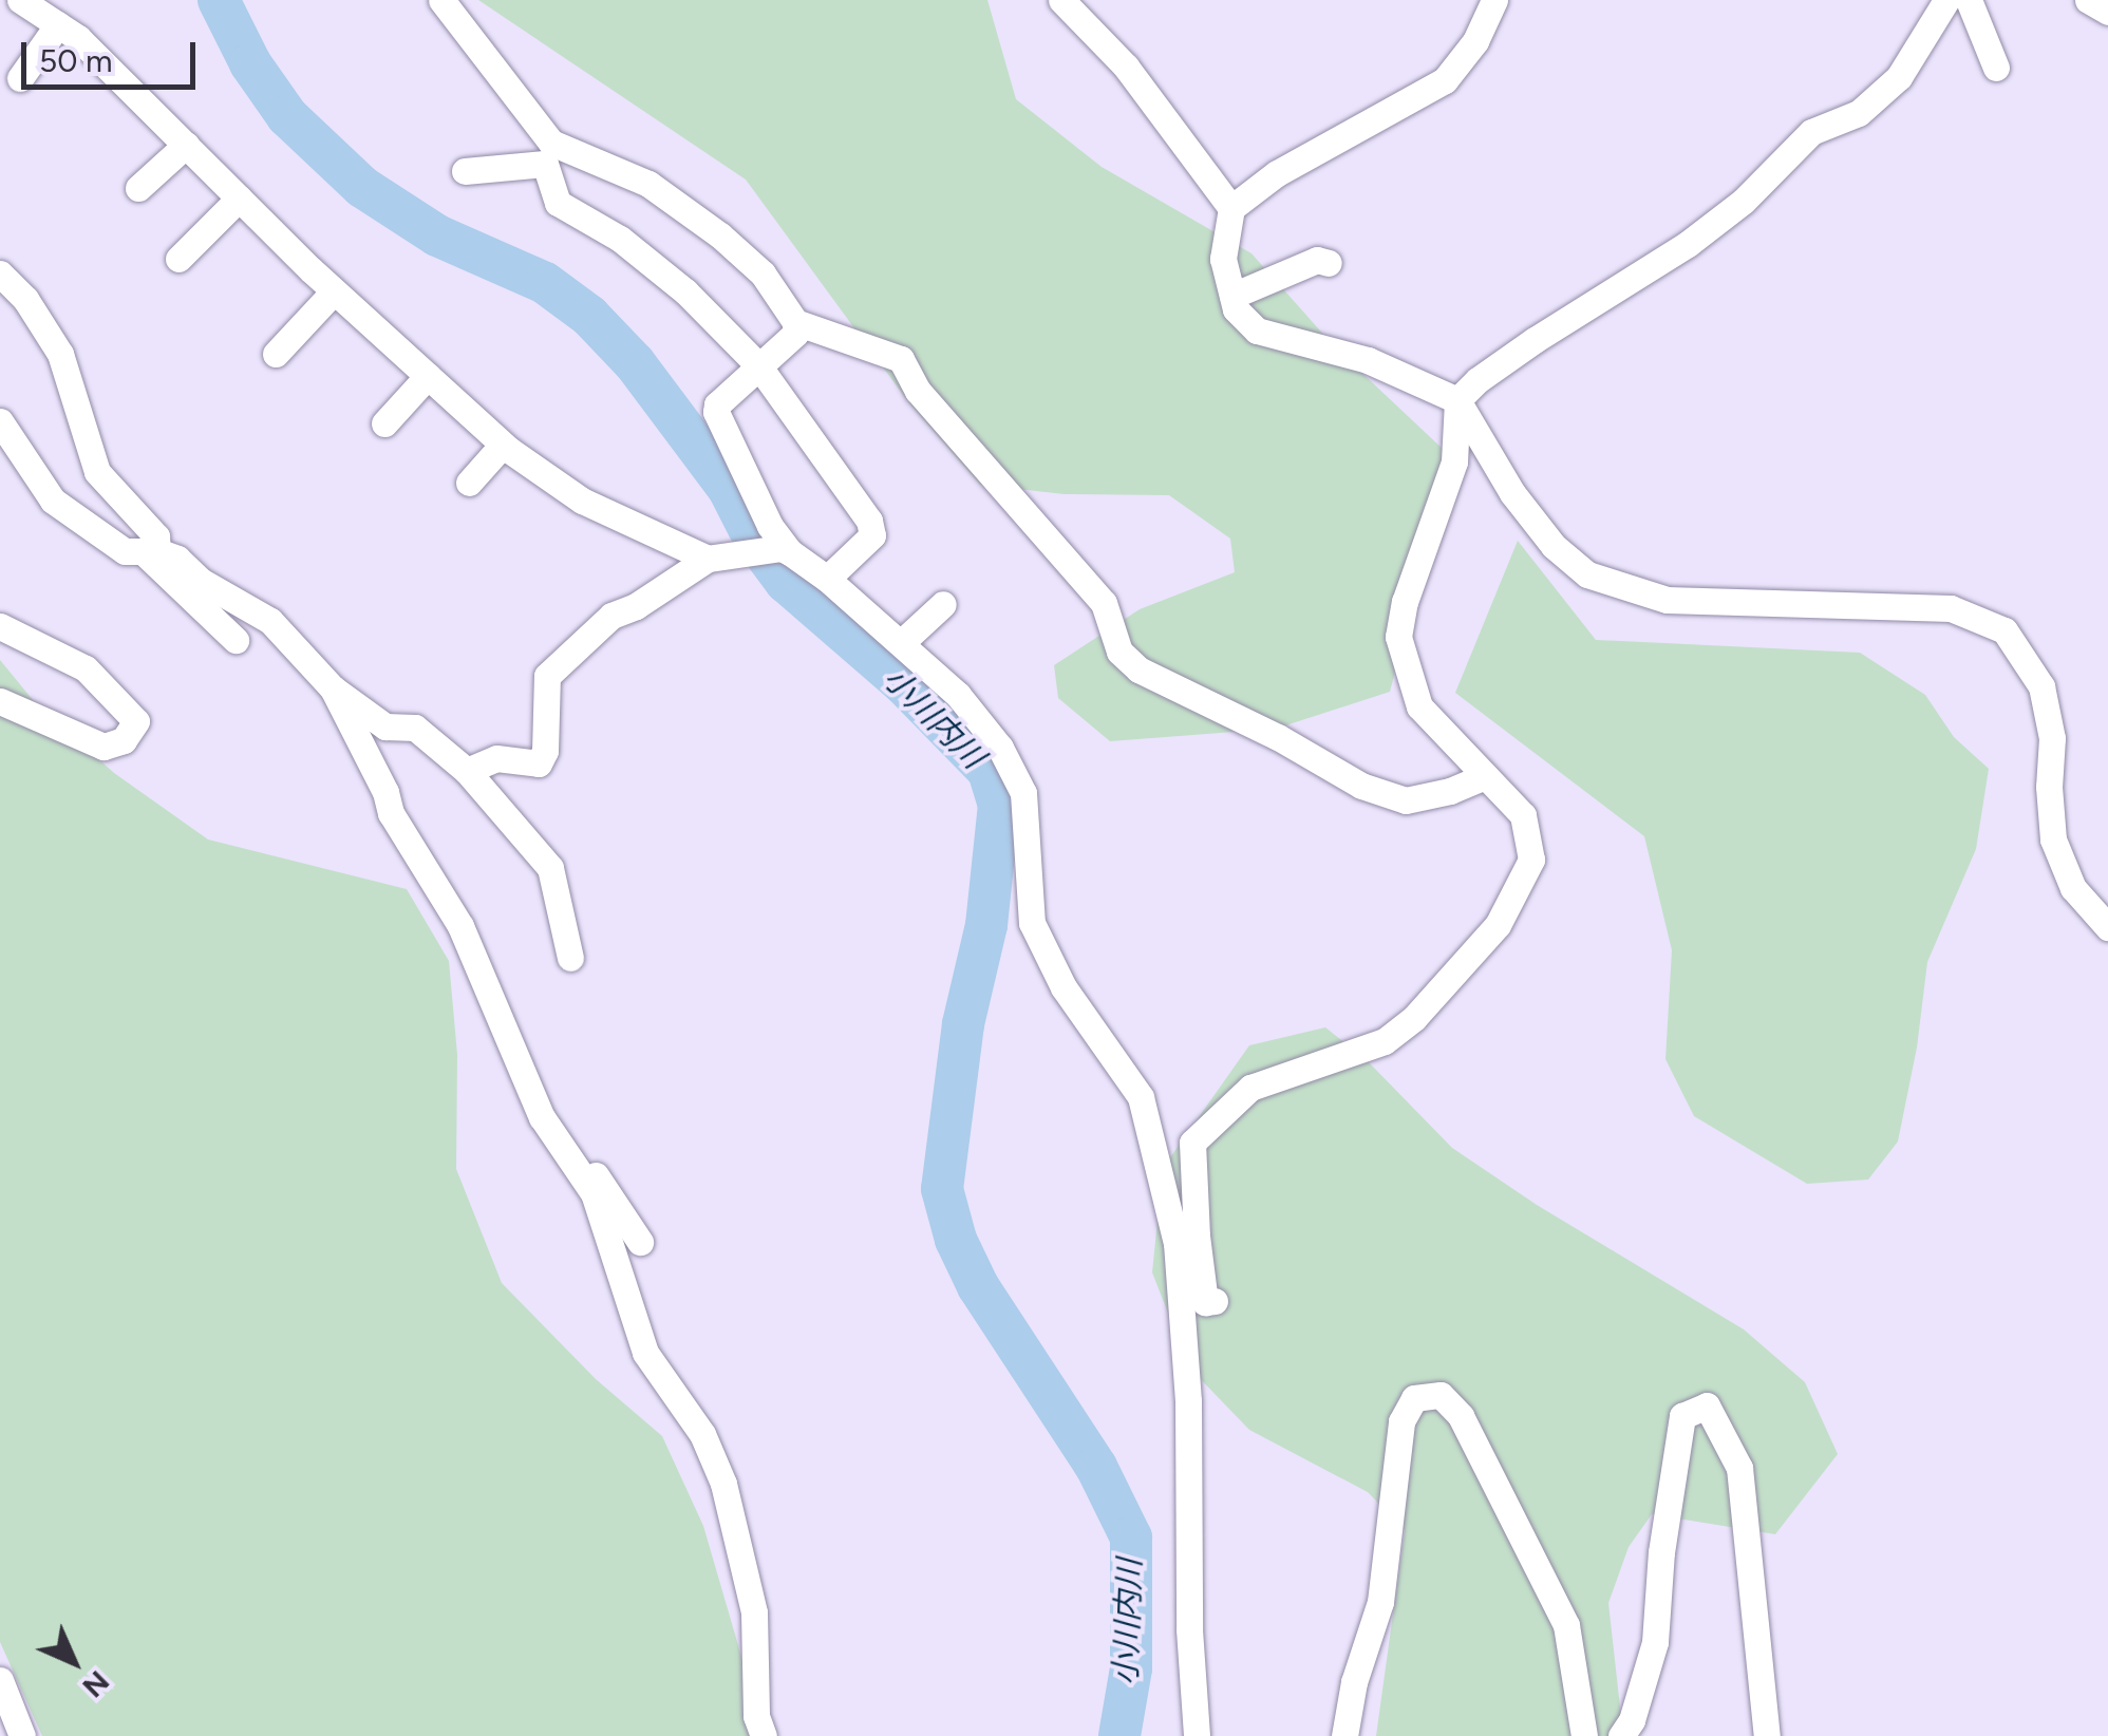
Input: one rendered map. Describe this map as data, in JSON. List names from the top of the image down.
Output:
{
  "water": ["小川内川"],
  "scale_bar": "50 m",
  "north": "bottom right"
}
